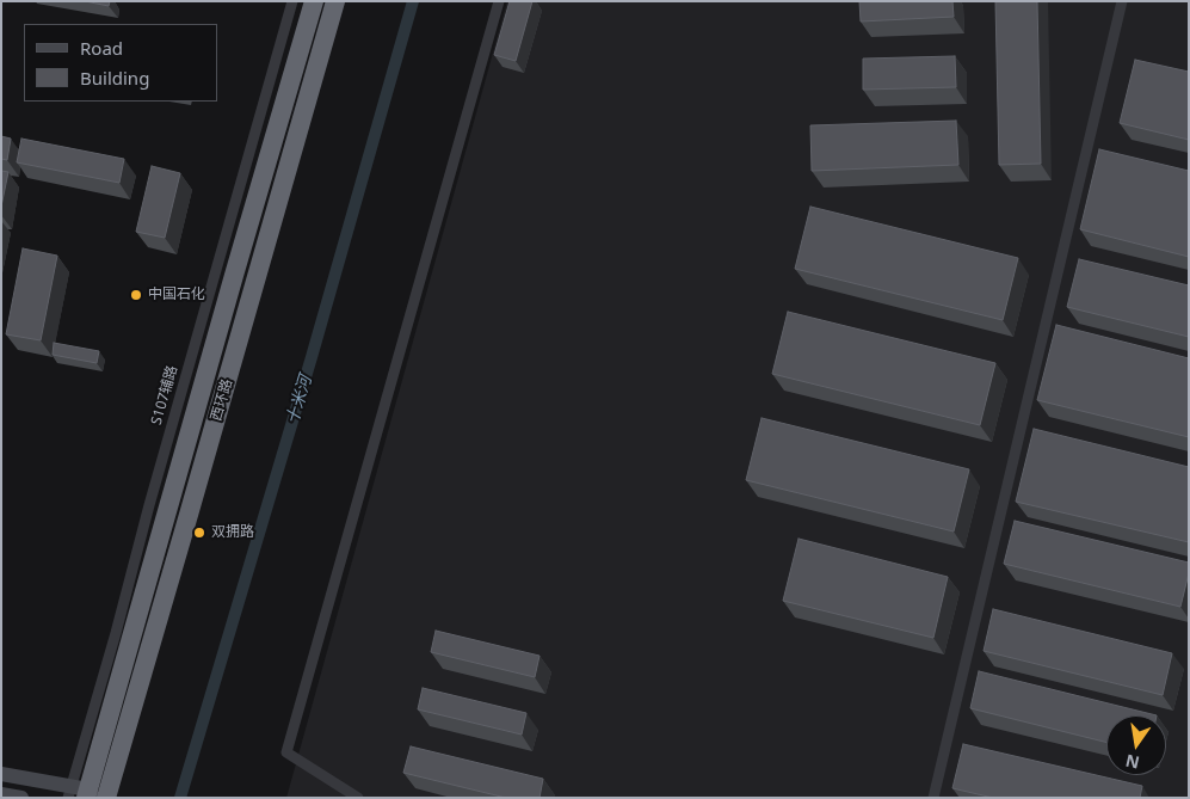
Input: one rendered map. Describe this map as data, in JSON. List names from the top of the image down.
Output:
{
  "streets": {
    "highway": ["西环路"],
    "street": ["S107辅路"]
  },
  "crossings": [
    ["S107辅路", "西环路"]
  ],
  "water": ["十米河"],
  "places": ["中国石化", "双拥路"],
  "legend": ["Road", "Building"],
  "north": "bottom"
}
